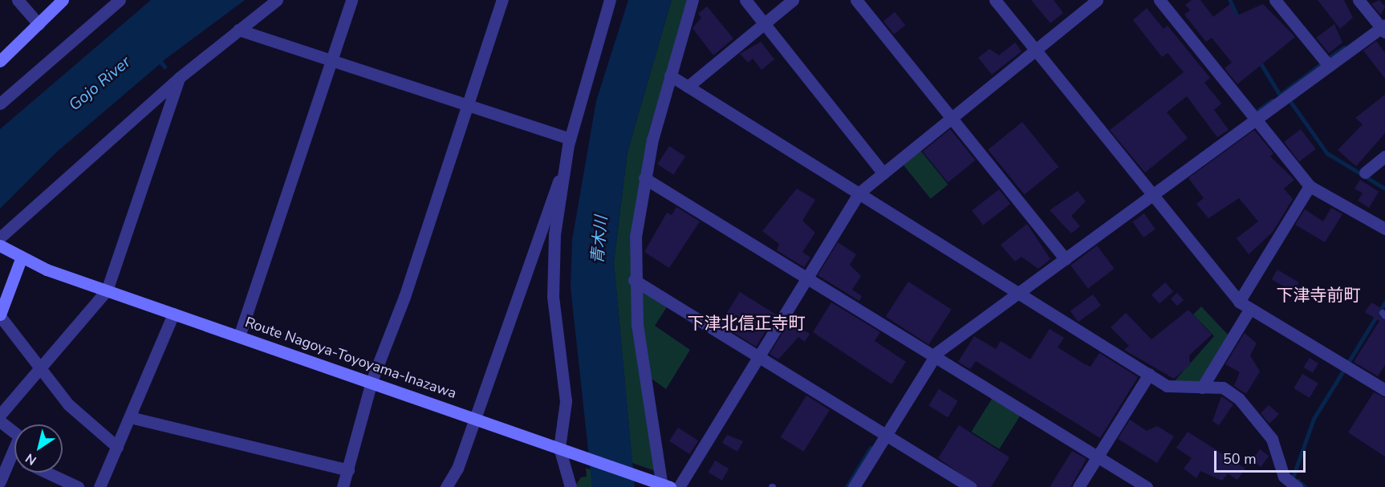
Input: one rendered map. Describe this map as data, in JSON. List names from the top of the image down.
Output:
{
  "streets": {
    "main road": ["Route Nagoya-Toyoyama-Inazawa"]
  },
  "districts": ["下津寺前町", "下津北信正寺町"],
  "water": ["Gojo River", "青木川"],
  "scale_bar": "50 m",
  "north": "bottom left"
}
